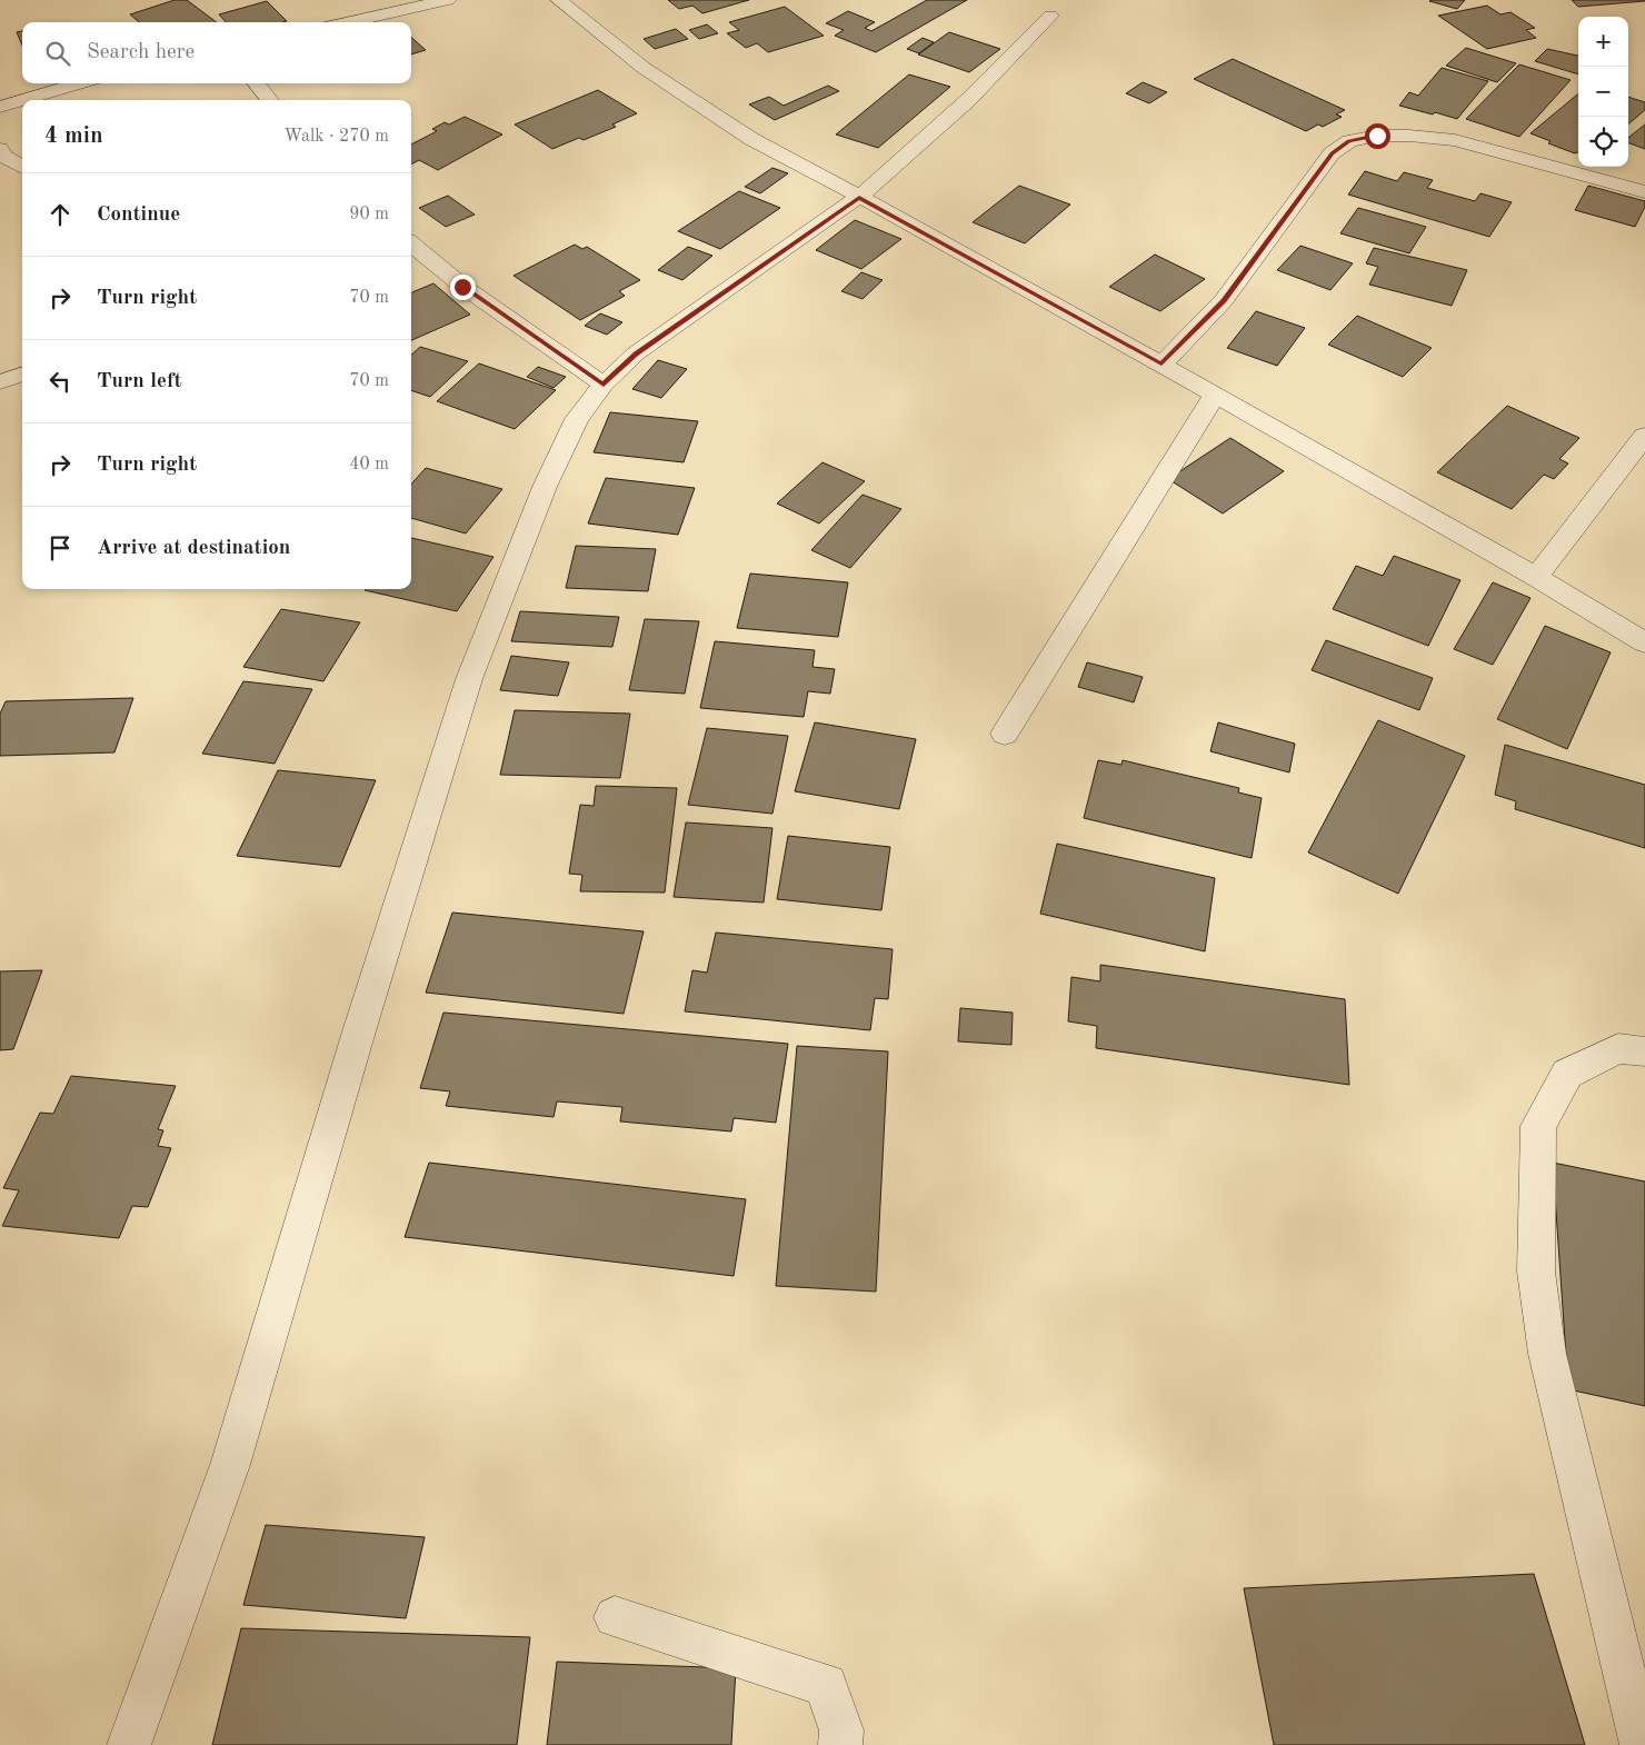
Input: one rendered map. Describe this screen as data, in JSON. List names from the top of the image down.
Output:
{
  "page": {
    "map_buttons": ["+", "−"],
    "search": "Search here",
    "heading": ["4 min", "Walk · 270 m"],
    "list": [
      ["Continue", "90 m"],
      ["Turn right", "70 m"],
      ["Turn left", "70 m"],
      ["Turn right", "40 m"],
      "Arrive at destination"
    ]
  }
}
